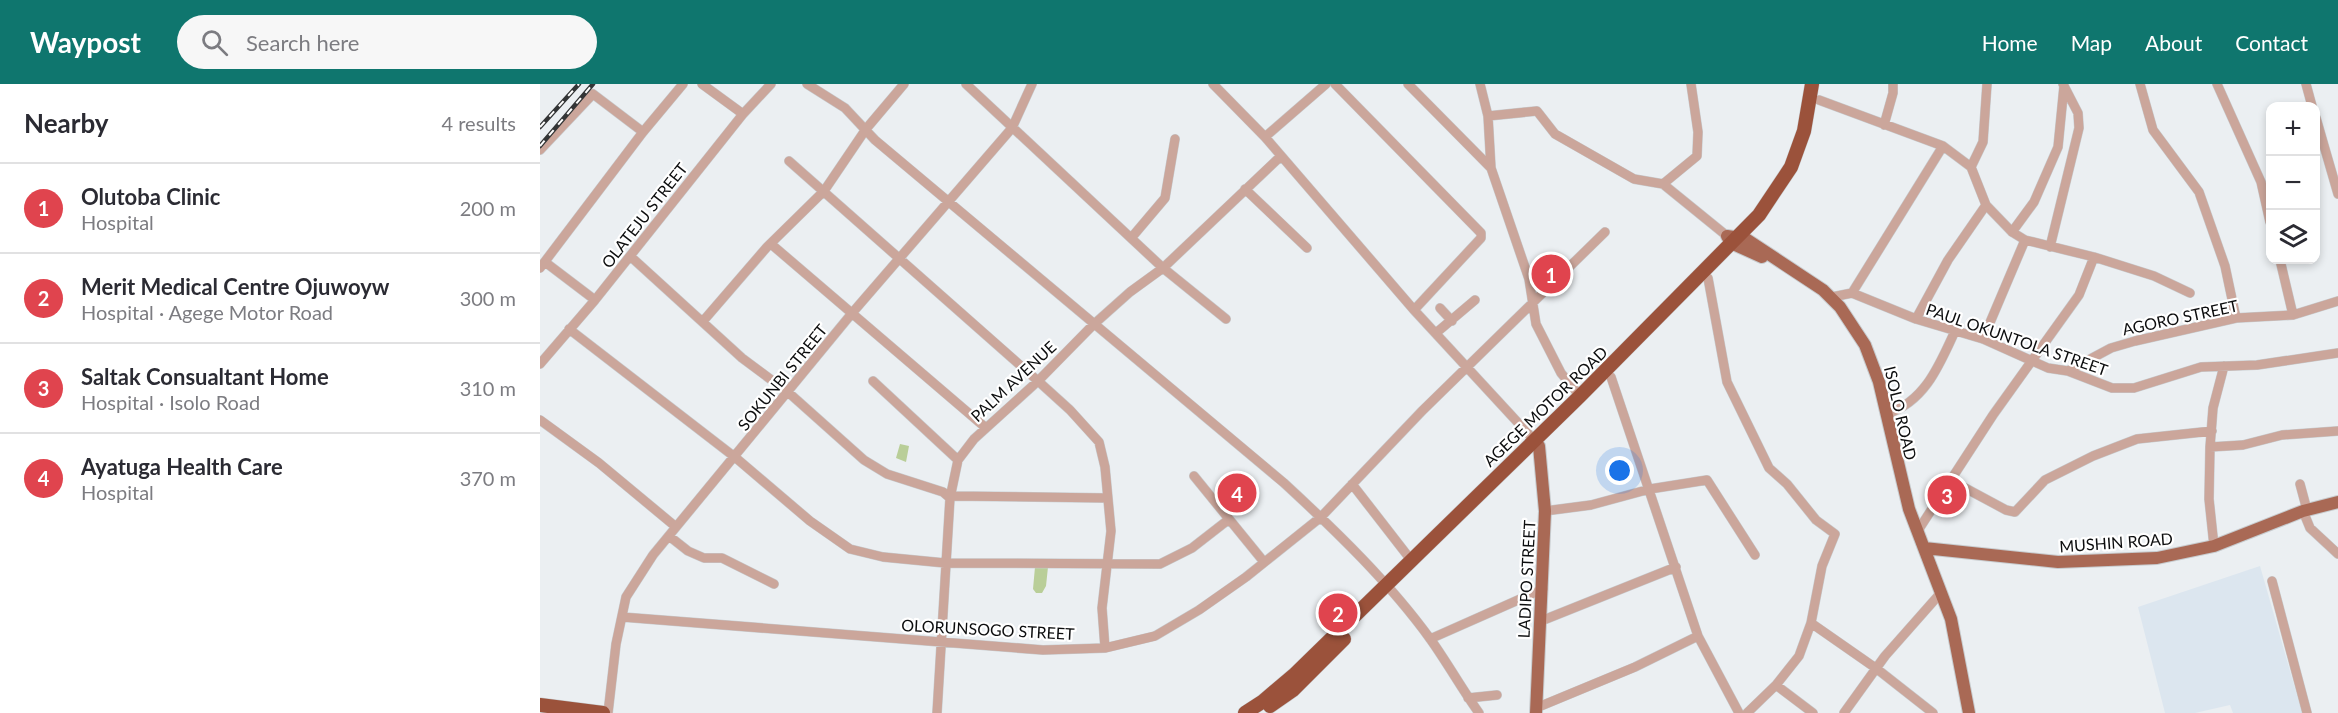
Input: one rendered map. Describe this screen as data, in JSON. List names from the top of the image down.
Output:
{
  "streets": {
    "highway": ["AGEGE MOTOR ROAD"],
    "main road": ["ISOLO ROAD", "MUSHIN ROAD", "LADIPO STREET"],
    "street": [
      "OLATEJU STREET",
      "AGORO STREET",
      "PAUL OKUNTOLA STREET",
      "SOKUNBI STREET",
      "PALM AVENUE",
      "OLORUNSOGO STREET"
    ]
  },
  "crossings": [
    ["AGORO STREET", "PAUL OKUNTOLA STREET"],
    ["SOKUNBI STREET", "OLORUNSOGO STREET"],
    ["PALM AVENUE", "OLORUNSOGO STREET"],
    ["AGEGE MOTOR ROAD", "ISOLO ROAD"],
    ["AGEGE MOTOR ROAD", "LADIPO STREET"],
    ["ISOLO ROAD", "MUSHIN ROAD"]
  ],
  "page": {
    "header": "Waypost",
    "search": "Search here",
    "nav": [
      "Home",
      "Map",
      "About",
      "Contact"
    ],
    "heading": ["Nearby", "4 results"],
    "map_buttons": ["+", "−"],
    "list": [
      {
        "mark": "1",
        "name": "Olutoba Clinic",
        "note": "Hospital",
        "value": "200 m"
      },
      {
        "mark": "2",
        "name": "Merit Medical Centre Ojuwoyw",
        "note": "Hospital · Agege Motor Road",
        "value": "300 m"
      },
      {
        "mark": "3",
        "name": "Saltak Consualtant Home",
        "note": "Hospital · Isolo Road",
        "value": "310 m"
      },
      {
        "mark": "4",
        "name": "Ayatuga Health Care",
        "note": "Hospital",
        "value": "370 m"
      }
    ],
    "pins": [
      "1",
      "4",
      "3",
      "2"
    ]
  }
}
